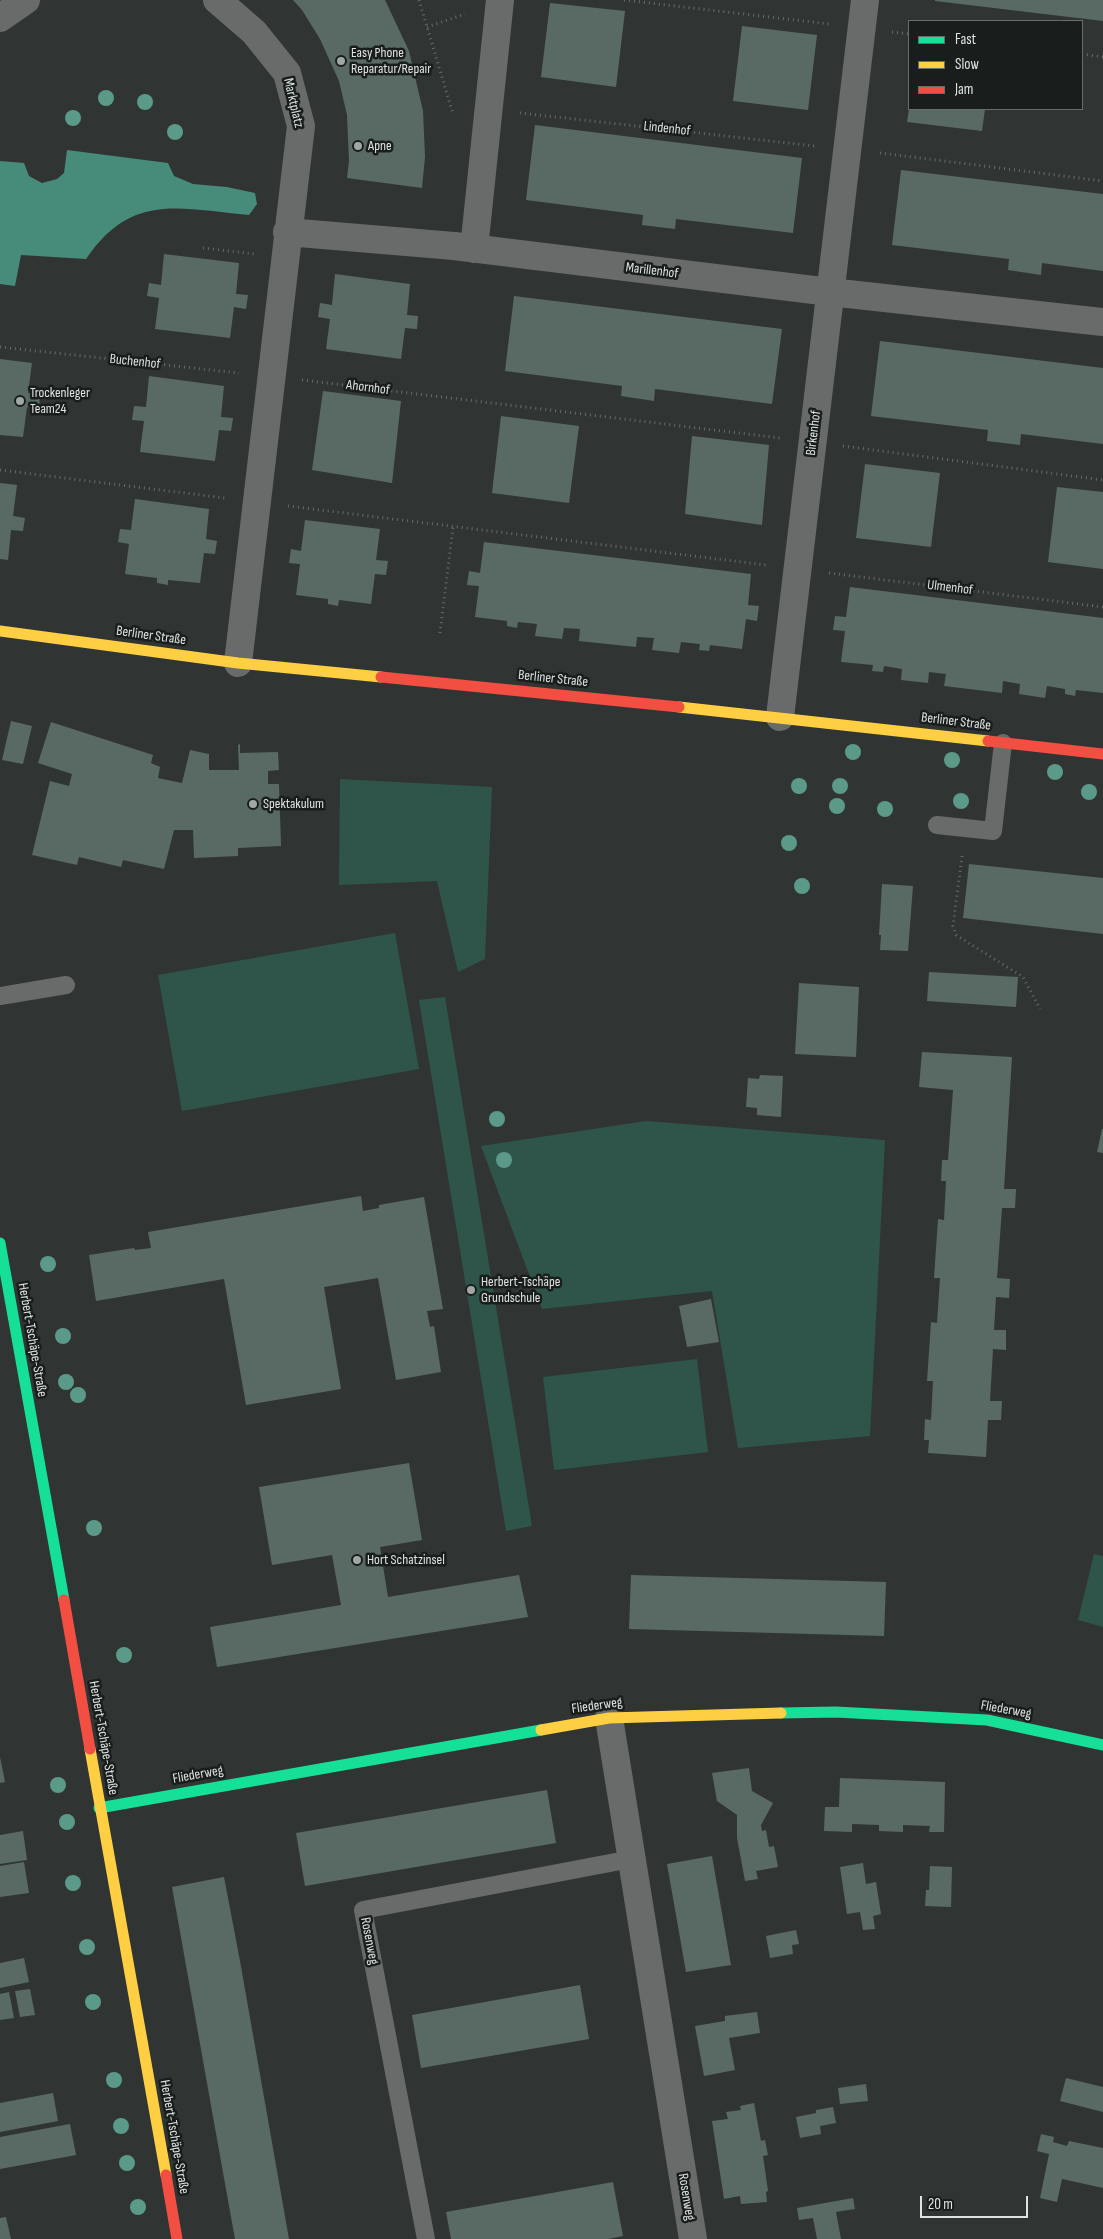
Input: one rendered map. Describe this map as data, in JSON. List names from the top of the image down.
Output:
{
  "streets": {
    "street": [
      "Marktplatz",
      "Marillenhof",
      "Birkenhof",
      "Berliner Straße",
      "Herbert-Tschäpe-Straße",
      "Fliederweg",
      "Rosenweg"
    ],
    "path": [
      "Lindenhof",
      "Buchenhof",
      "Ahornhof",
      "Ulmenhof"
    ]
  },
  "crossings": [
    ["Lindenhof", "Birkenhof"],
    ["Marillenhof", "Birkenhof"],
    ["Buchenhof", "Ahornhof"],
    ["Ahornhof", "Birkenhof"],
    ["Birkenhof", "Ulmenhof"],
    ["Birkenhof", "Berliner Straße"],
    ["Herbert-Tschäpe-Straße", "Fliederweg"],
    ["Fliederweg", "Rosenweg"]
  ],
  "places": [
    "Easy Phone Reparatur/Repair",
    "Apne",
    "Trockenleger Team24",
    "Spektakulum",
    "Herbert-Tschäpe Grundschule",
    "Hort Schatzinsel"
  ],
  "legend": ["Fast", "Slow", "Jam"],
  "scale_bar": "20 m"
}
